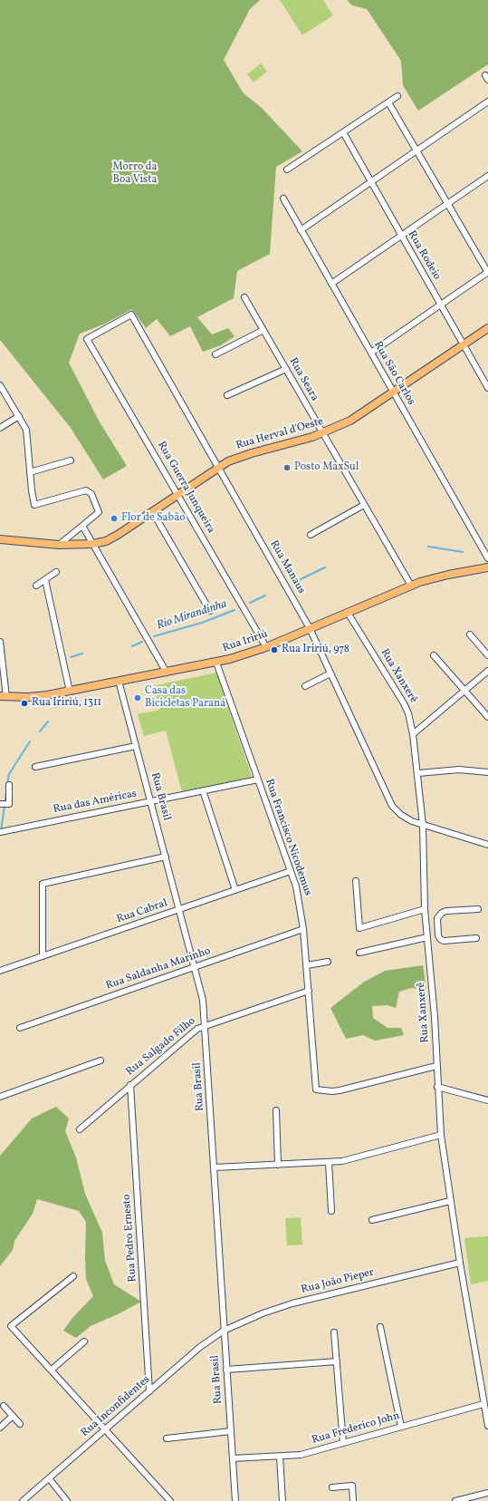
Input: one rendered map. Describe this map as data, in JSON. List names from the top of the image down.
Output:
{
  "streets": {
    "main road": ["Rua Herval d'Oeste", "Rua Iririú"],
    "street": [
      "Rua Rodeio",
      "Rua São Carlos",
      "Rua Seara",
      "Rua Guerra Junqueira",
      "Rua Manaus",
      "Rua Xanxerê",
      "Rua Brasil",
      "Rua das Américas",
      "Rua Francisco Nicodemus",
      "Rua Cabral",
      "Rua Saldanha Marinho",
      "Rua Salgado Filho",
      "Rua Pedro Ernesto",
      "Rua João Pieper",
      "Rua Inconfidentes",
      "Rua Frederico John"
    ]
  },
  "crossings": [
    ["Rua Rodeio", "Rua Herval d'Oeste"],
    ["Rua São Carlos", "Rua Herval d'Oeste"],
    ["Rua Seara", "Rua Herval d'Oeste"],
    ["Rua Seara", "Rua Iririú"],
    ["Rua Herval d'Oeste", "Rua Guerra Junqueira"],
    ["Rua Herval d'Oeste", "Rua Manaus"],
    ["Rua Guerra Junqueira", "Rua Manaus"],
    ["Rua Guerra Junqueira", "Rua Iririú"],
    ["Rua Manaus", "Rua Iririú"],
    ["Rua Manaus", "Rua Xanxerê"],
    ["Rua Iririú", "Rua Xanxerê"],
    ["Rua Iririú", "Rua Brasil"],
    ["Rua Iririú", "Rua Francisco Nicodemus"],
    ["Rua Xanxerê", "Rua Francisco Nicodemus"],
    ["Rua Xanxerê", "Rua João Pieper"],
    ["Rua Xanxerê", "Rua Frederico John"],
    ["Rua Brasil", "Rua das Américas"],
    ["Rua Brasil", "Rua Cabral"],
    ["Rua Brasil", "Rua Saldanha Marinho"],
    ["Rua Brasil", "Rua Salgado Filho"],
    ["Rua Brasil", "Rua João Pieper"],
    ["Rua Brasil", "Rua Inconfidentes"],
    ["Rua Brasil", "Rua Frederico John"],
    ["Rua das Américas", "Rua Francisco Nicodemus"],
    ["Rua Francisco Nicodemus", "Rua Cabral"],
    ["Rua Francisco Nicodemus", "Rua Saldanha Marinho"],
    ["Rua Francisco Nicodemus", "Rua Salgado Filho"],
    ["Rua Salgado Filho", "Rua Pedro Ernesto"],
    ["Rua Pedro Ernesto", "Rua Inconfidentes"],
    ["Rua João Pieper", "Rua Inconfidentes"]
  ],
  "water": ["Rio Mirandinha"],
  "parks": ["Morro da Boa Vista"],
  "places": [
    "Posto MaxSul",
    "Flor de Sabão",
    "Rua Iririú, 978",
    "Casa das Bicicletas Paraná",
    "Rua Iririú, 1311"
  ]
}
